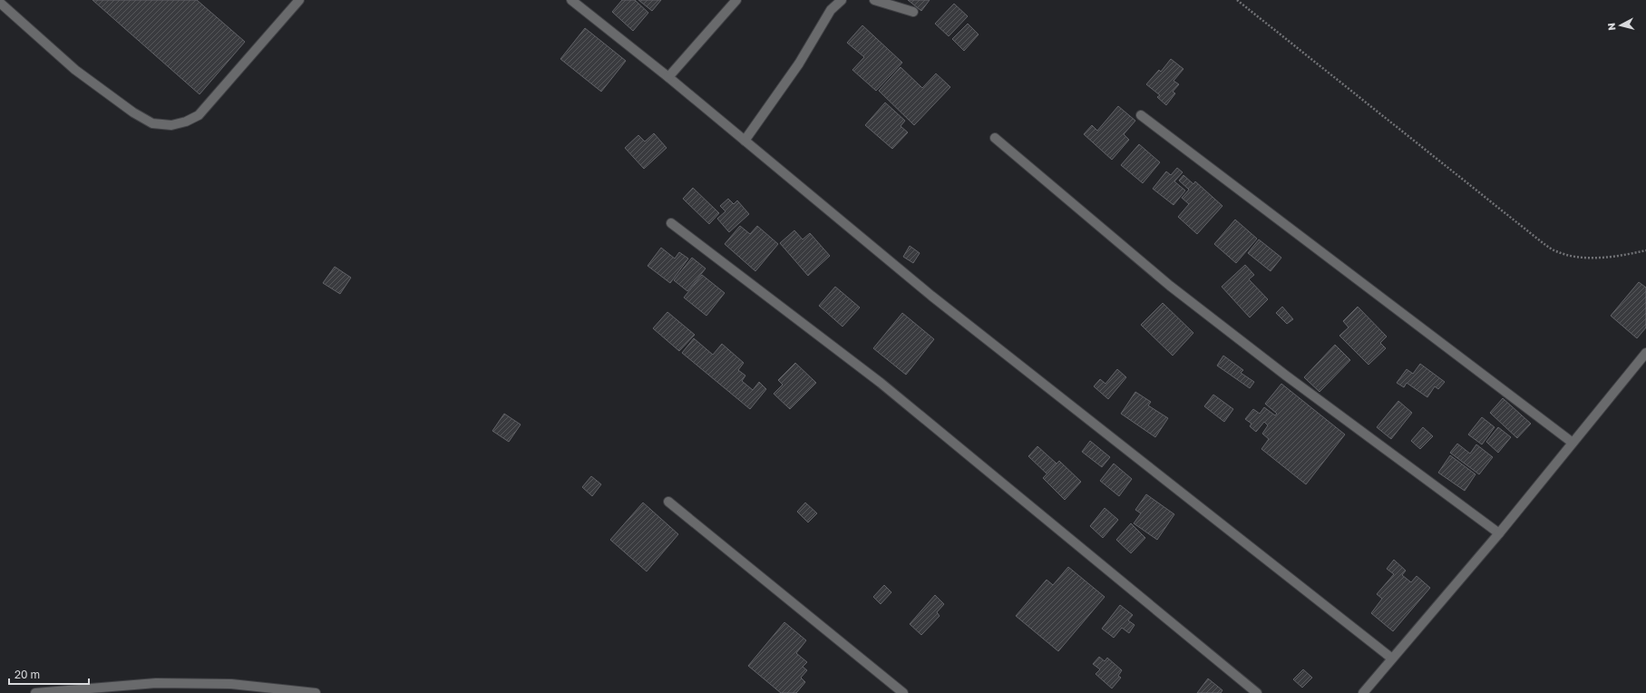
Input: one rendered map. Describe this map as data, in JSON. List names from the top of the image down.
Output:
{
  "scale_bar": "20 m",
  "north": "left"
}
